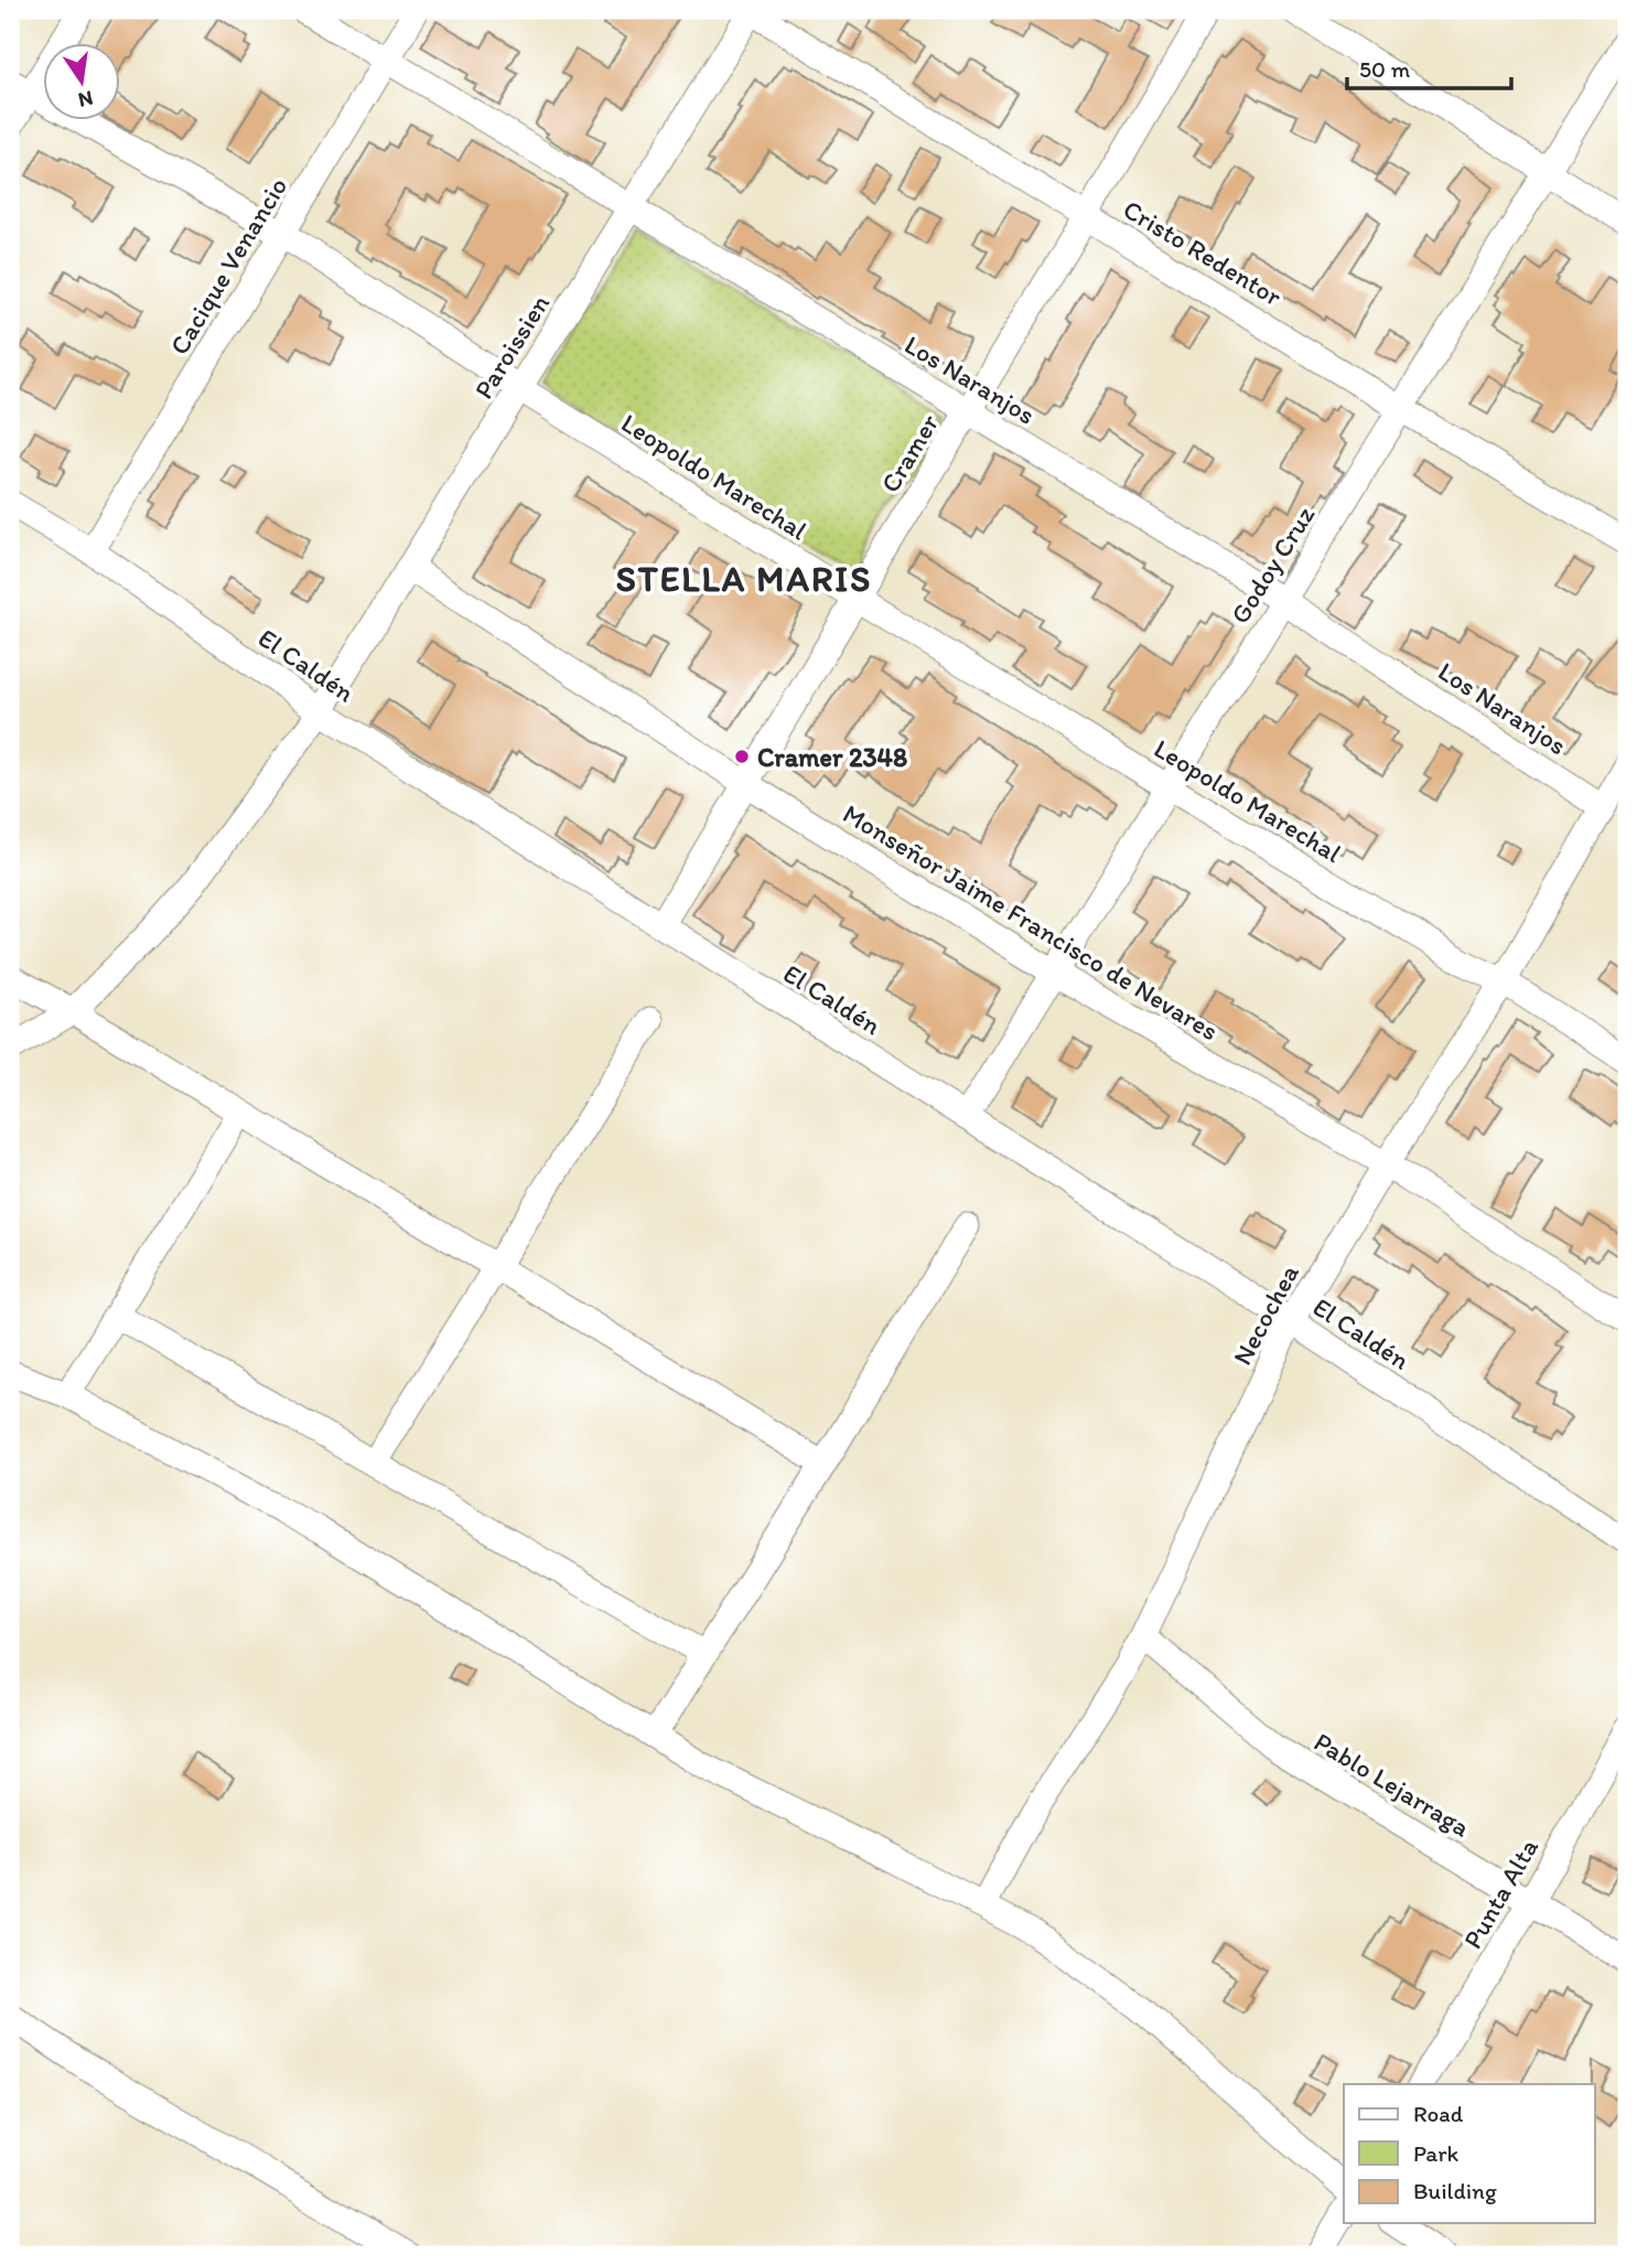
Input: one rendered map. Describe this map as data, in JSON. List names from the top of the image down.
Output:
{
  "streets": {
    "street": [
      "Cristo Redentor",
      "Cacique Venancio",
      "Paroissien",
      "Los Naranjos",
      "Cramer",
      "Leopoldo Marechal",
      "Godoy Cruz",
      "El Caldén",
      "Monseñor Jaime Francisco de Nevares",
      "Necochea",
      "Pablo Lejarraga",
      "Punta Alta"
    ]
  },
  "crossings": [
    ["Cristo Redentor", "Paroissien"],
    ["Cristo Redentor", "Cramer"],
    ["Cristo Redentor", "Godoy Cruz"],
    ["Cacique Venancio", "Los Naranjos"],
    ["Cacique Venancio", "Leopoldo Marechal"],
    ["Cacique Venancio", "El Caldén"],
    ["Paroissien", "Los Naranjos"],
    ["Paroissien", "Leopoldo Marechal"],
    ["Paroissien", "El Caldén"],
    ["Paroissien", "Monseñor Jaime Francisco de Nevares"],
    ["Los Naranjos", "Cramer"],
    ["Los Naranjos", "Godoy Cruz"],
    ["Los Naranjos", "Necochea"],
    ["Cramer", "Leopoldo Marechal"],
    ["Cramer", "El Caldén"],
    ["Cramer", "Monseñor Jaime Francisco de Nevares"],
    ["Leopoldo Marechal", "Godoy Cruz"],
    ["Leopoldo Marechal", "Necochea"],
    ["Godoy Cruz", "El Caldén"],
    ["Godoy Cruz", "Monseñor Jaime Francisco de Nevares"],
    ["El Caldén", "Necochea"],
    ["Monseñor Jaime Francisco de Nevares", "Necochea"],
    ["Necochea", "Pablo Lejarraga"],
    ["Pablo Lejarraga", "Punta Alta"]
  ],
  "districts": ["STELLA MARIS"],
  "places": ["Cramer 2348"],
  "legend": ["Road", "Park", "Building"],
  "scale_bar": "50 m",
  "north": "bottom"
}
